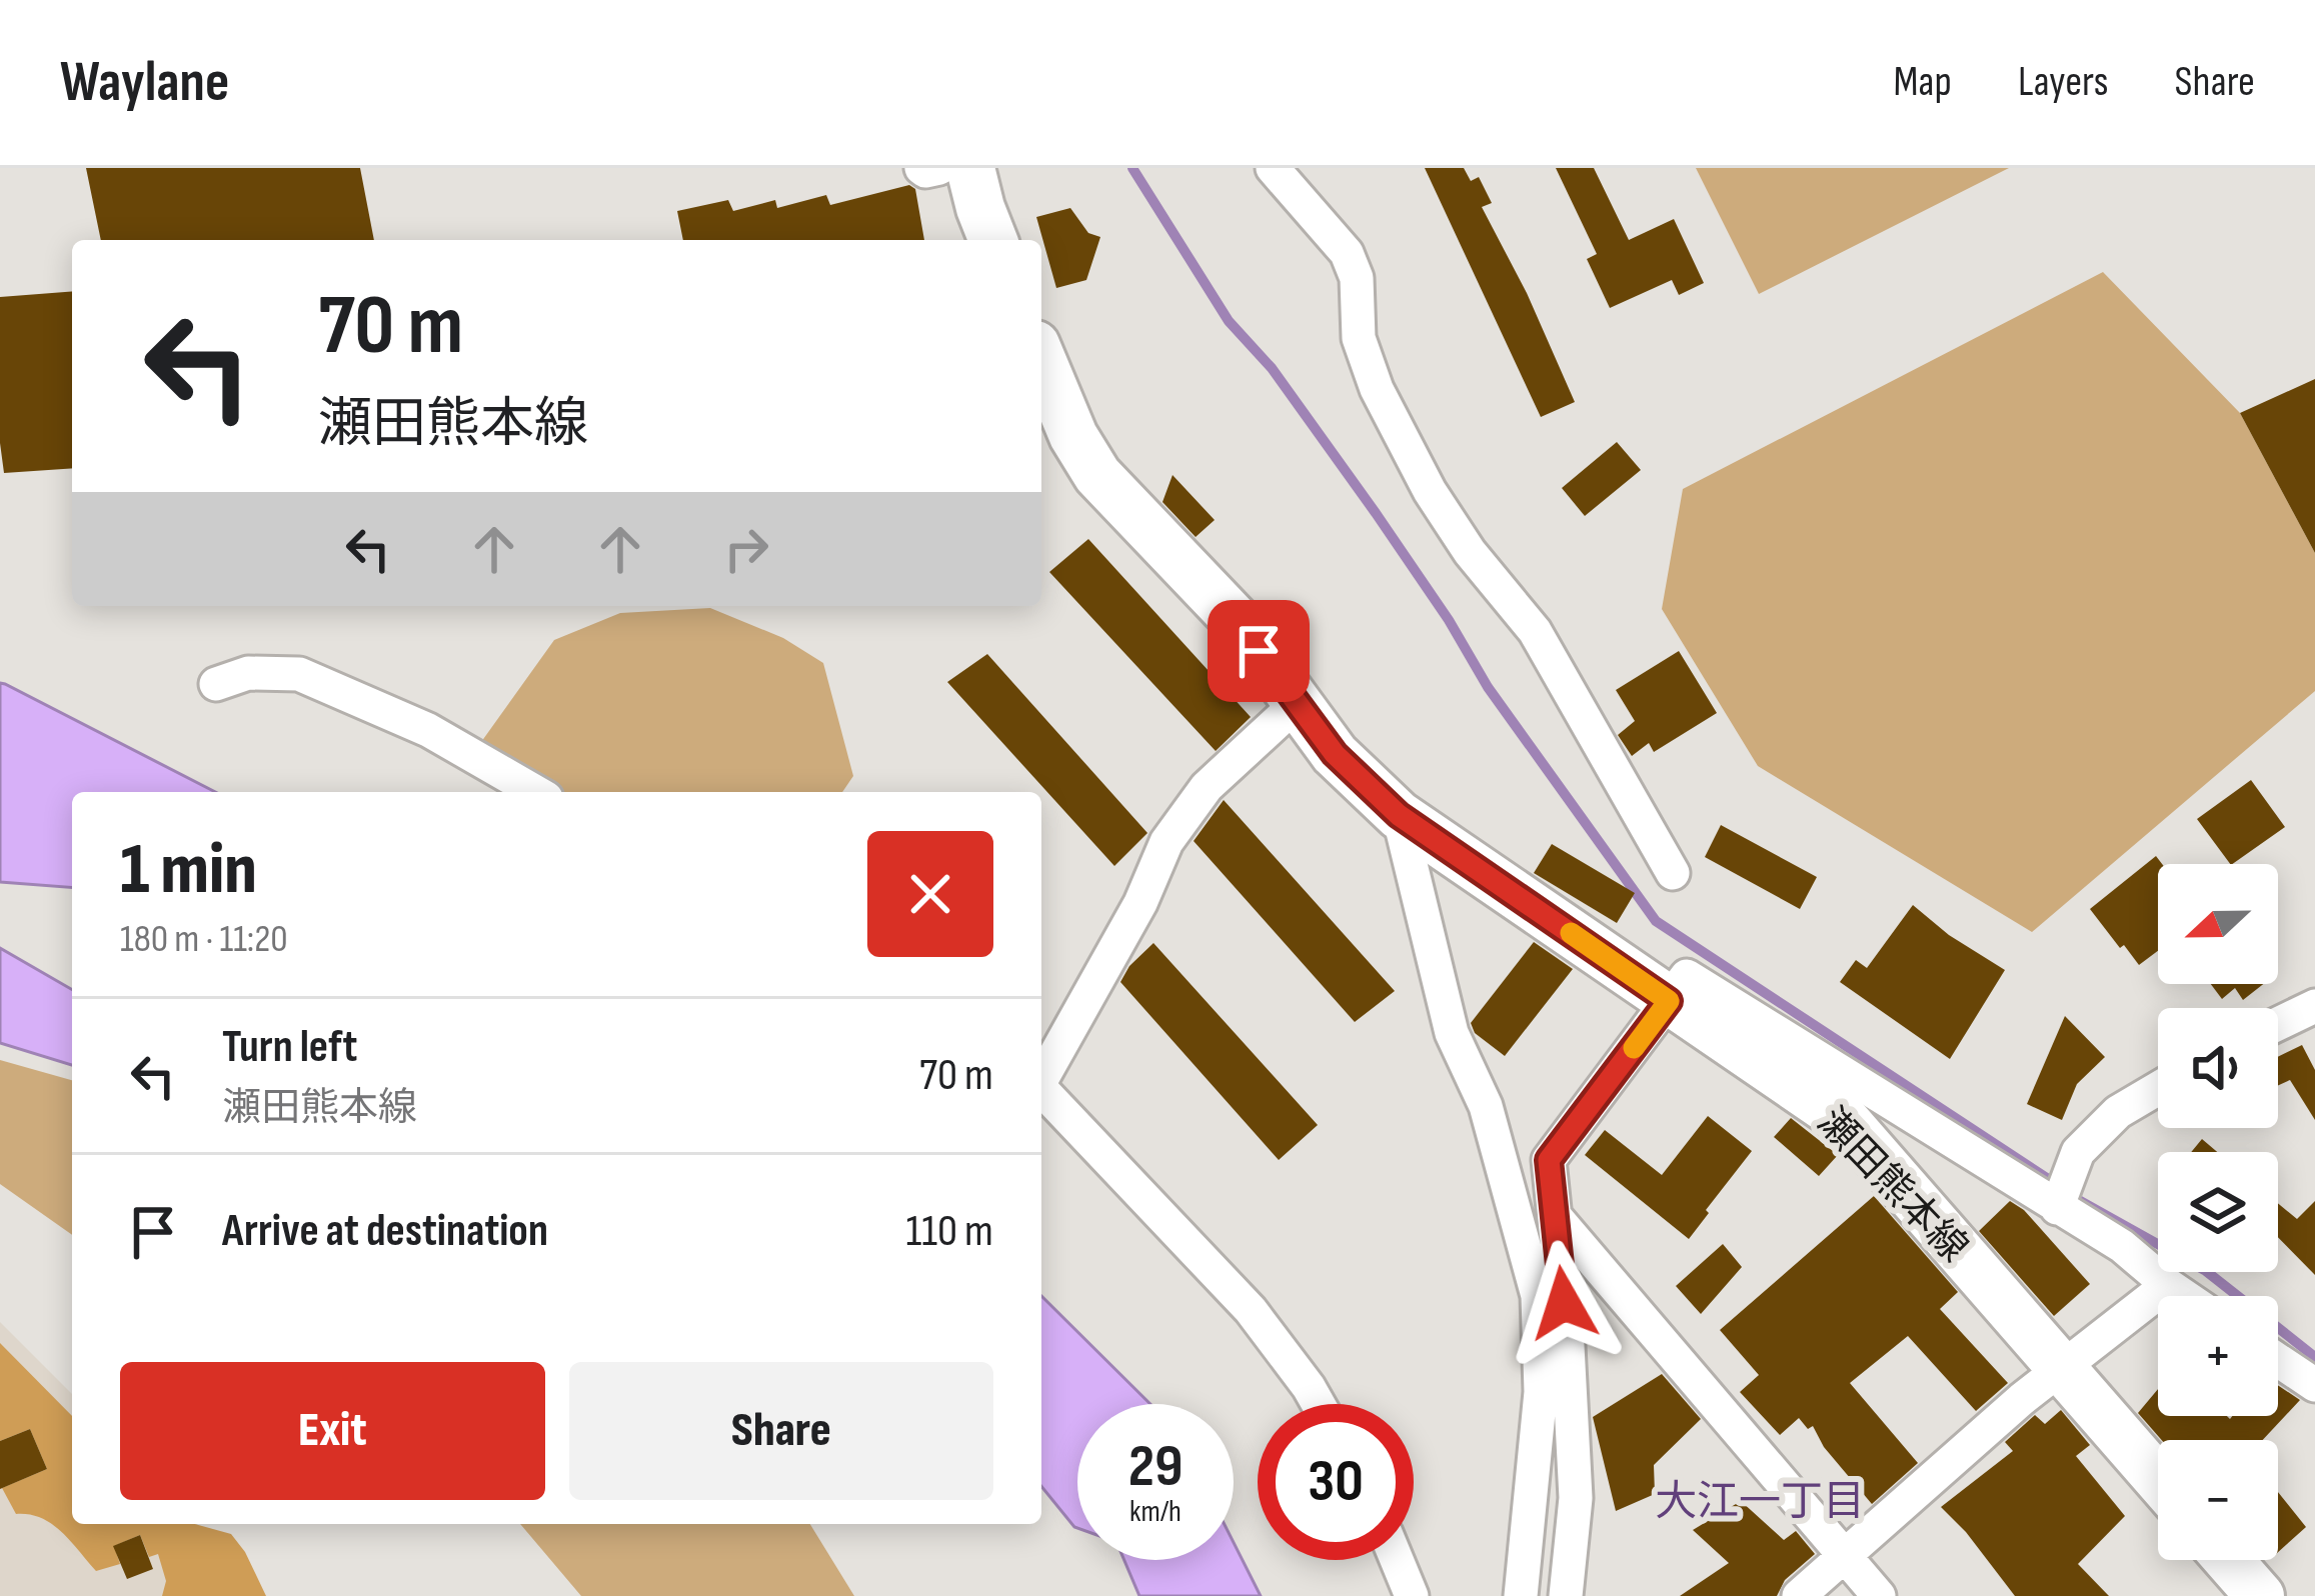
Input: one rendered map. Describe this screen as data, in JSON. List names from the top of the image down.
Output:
{
  "streets": {
    "main road": ["瀬田熊本線"]
  },
  "districts": ["大江一丁目"],
  "north": "left",
  "page": {
    "header": "Waylane",
    "nav": ["Map", "Layers", "Share"],
    "turn": ["70 m", "瀬田熊本線"],
    "heading": ["1 min", "180 m · 11:20"],
    "map_buttons": ["+", "−"],
    "list": [
      {
        "name": "Turn left",
        "note": "瀬田熊本線",
        "value": "70 m"
      },
      {
        "name": "Arrive at destination",
        "value": "110 m"
      }
    ],
    "buttons": ["Exit", "Share"],
    "speed": "29 km/h",
    "limit": "30"
  }
}
